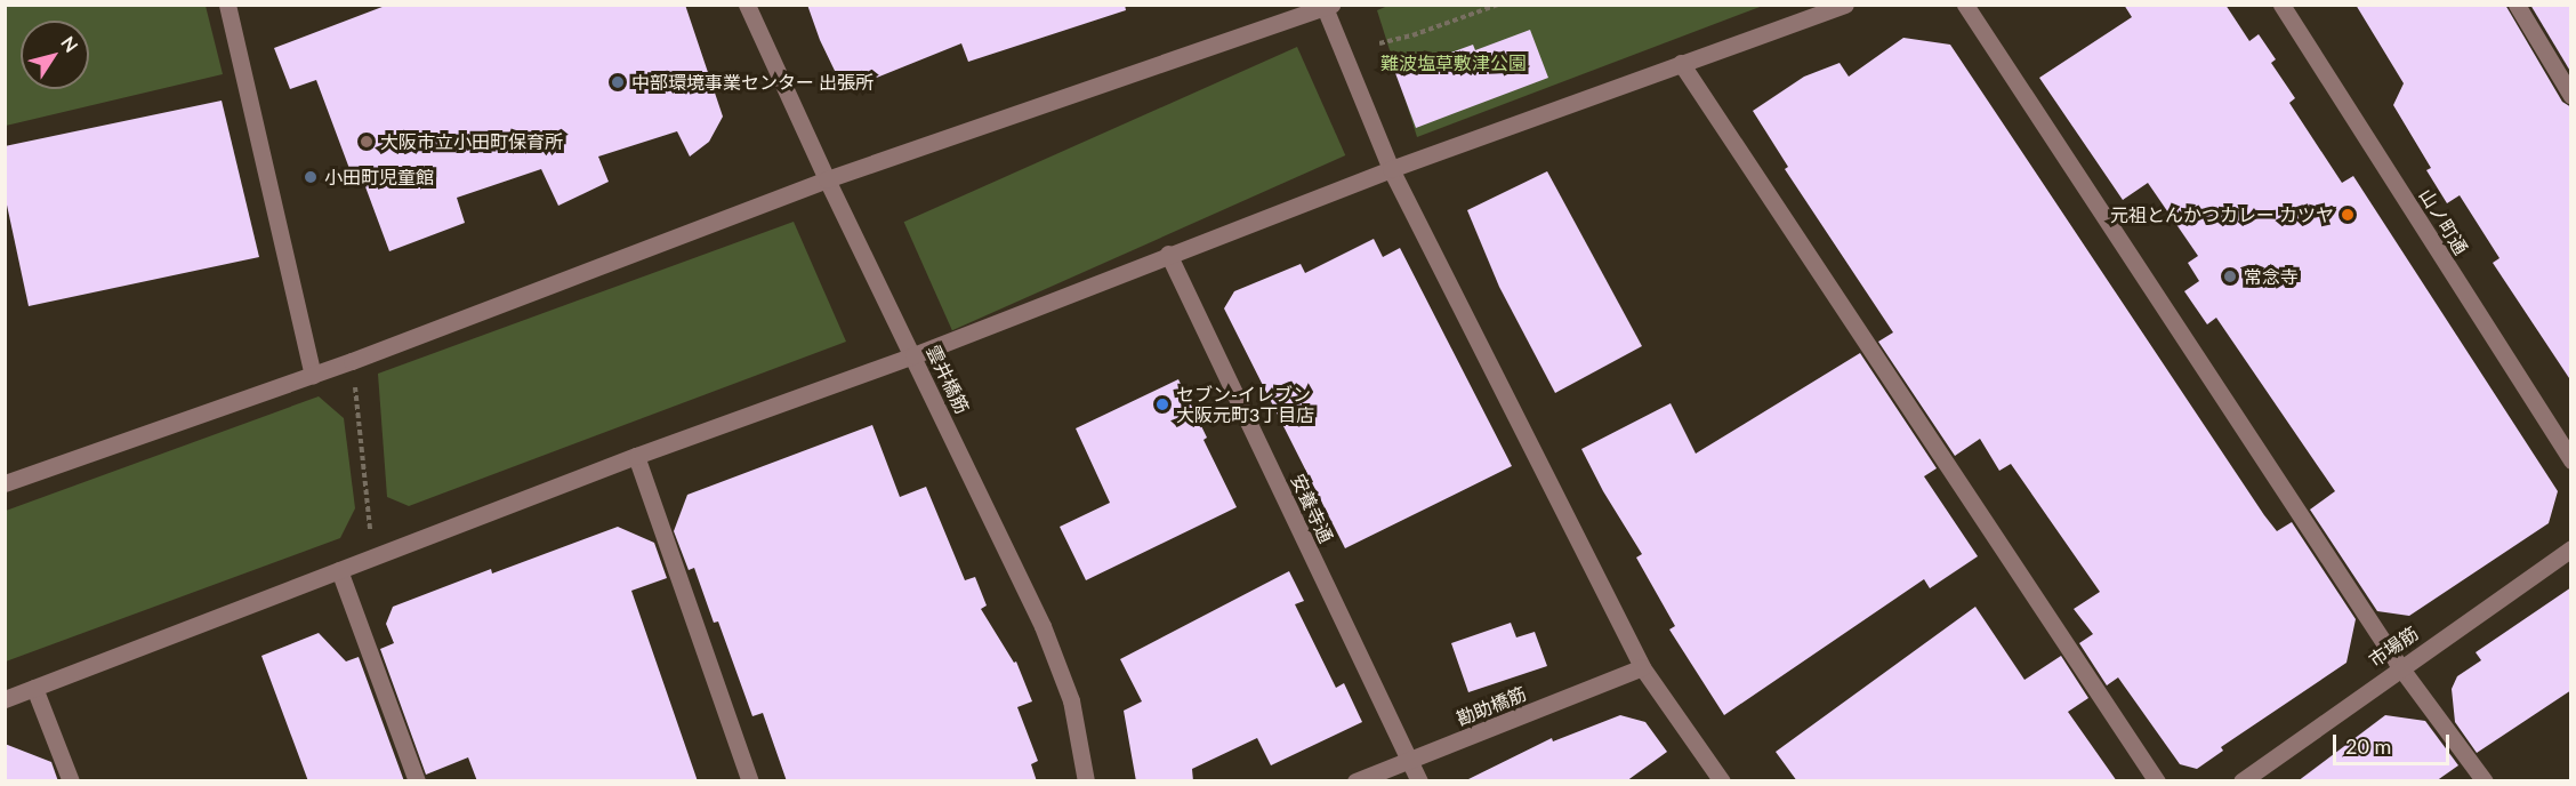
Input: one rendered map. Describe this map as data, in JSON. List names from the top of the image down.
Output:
{
  "streets": {
    "street": [
      "山ノ町通",
      "雲井橋筋",
      "安養寺通",
      "市場筋",
      "勘助橋筋"
    ]
  },
  "crossings": [
    ["安養寺通", "勘助橋筋"]
  ],
  "parks": ["難波塩草敷津公園"],
  "places": [
    "中部環境事業センター 出張所",
    "大阪市立小田町保育所",
    "小田町児童館",
    "元祖とんかつカレー カツヤ",
    "常念寺",
    "セブン-イレブン 大阪元町3丁目店"
  ],
  "scale_bar": "20 m",
  "north": "top right"
}
